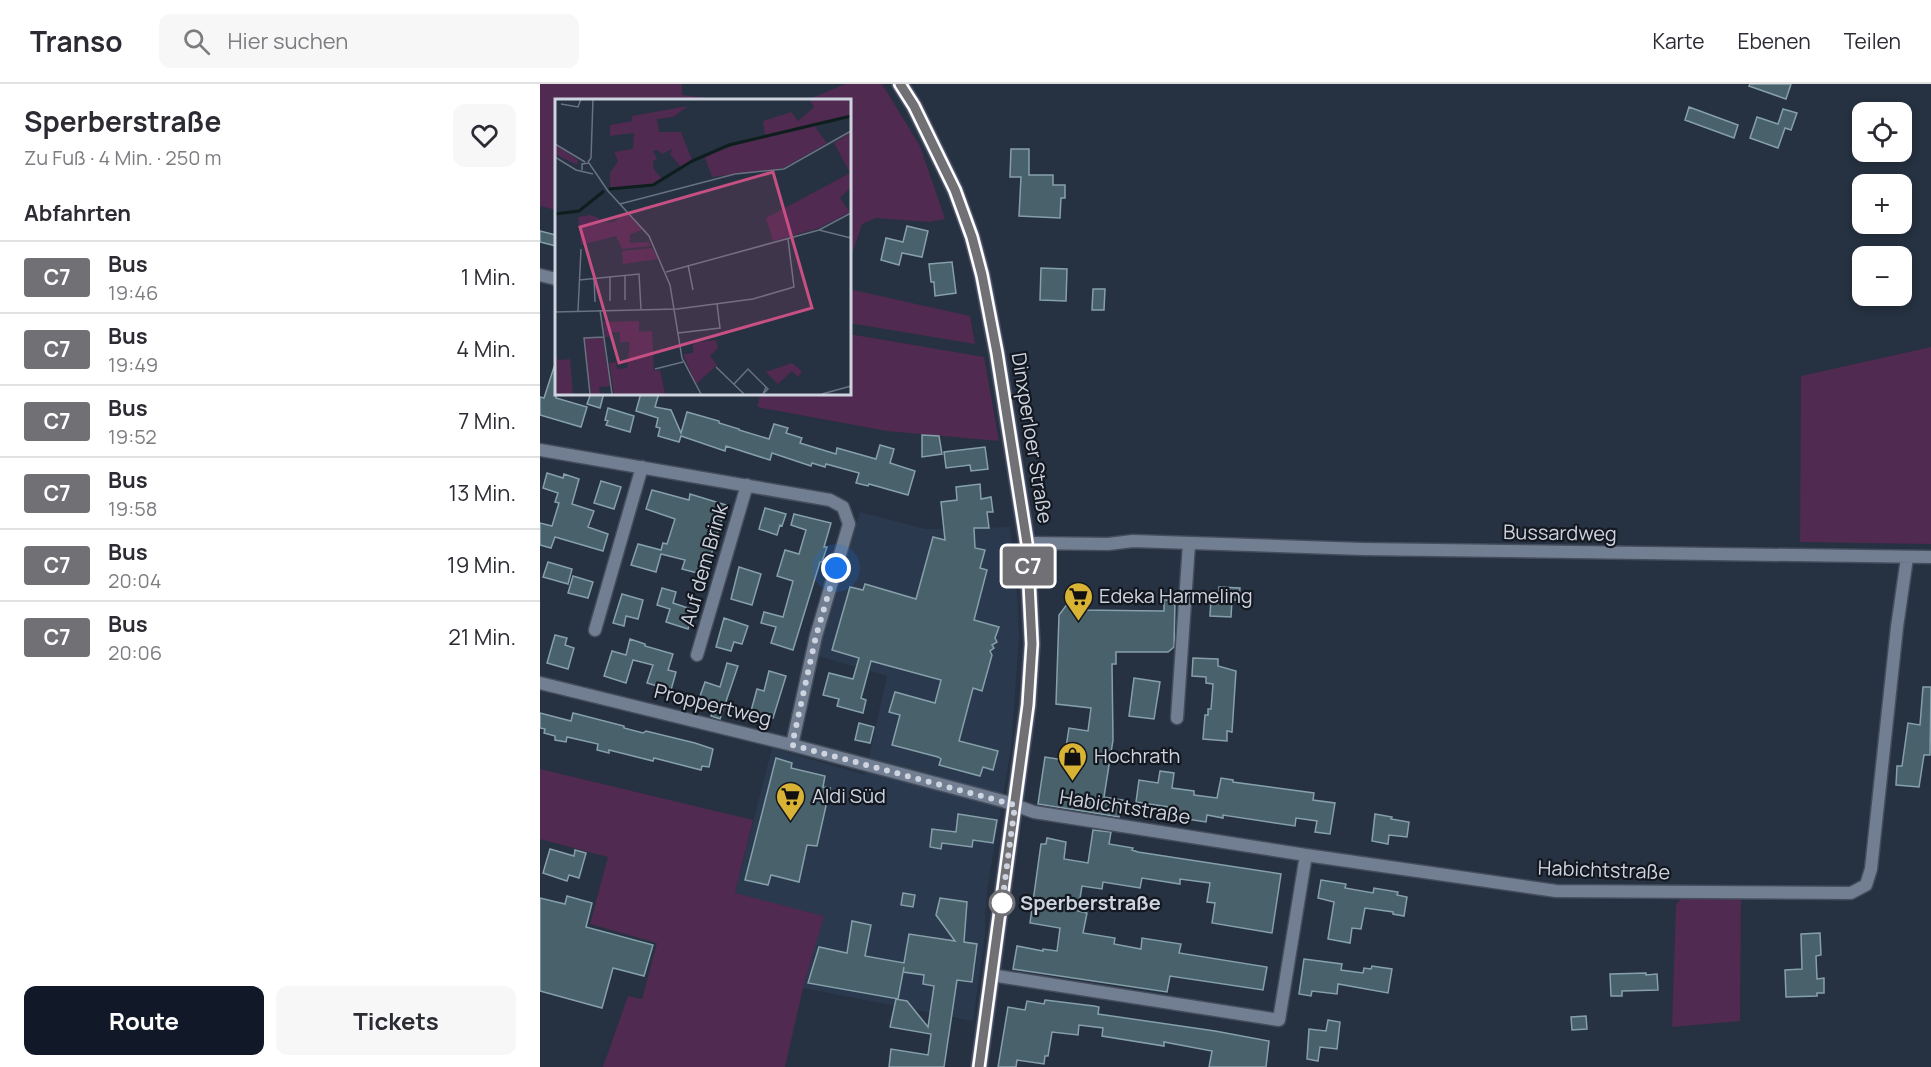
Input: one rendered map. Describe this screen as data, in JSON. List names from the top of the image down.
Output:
{
  "streets": {
    "main road": ["Dinxperloer Straße"],
    "street": [
      "Bussardweg",
      "Auf dem Brink",
      "Proppertweg",
      "Habichtstraße"
    ]
  },
  "crossings": [
    ["Dinxperloer Straße", "Bussardweg"],
    ["Dinxperloer Straße", "Proppertweg"],
    ["Dinxperloer Straße", "Habichtstraße"],
    ["Bussardweg", "Habichtstraße"],
    ["Auf dem Brink", "Proppertweg"],
    ["Proppertweg", "Habichtstraße"]
  ],
  "places": {
    "supermarket": ["Edeka Harmeling", "Aldi Süd"],
    "shop": ["Hochrath"],
    "other": ["Sperberstraße"]
  },
  "lines": ["bus line C7"],
  "page": {
    "header": "Transo",
    "search": "Hier suchen",
    "nav": ["Karte", "Ebenen", "Teilen"],
    "heading": [
      ["Sperberstraße", "Zu Fuß · 4 Min. · 250 m"],
      "Abfahrten"
    ],
    "on_map": "C7",
    "map_buttons": ["+", "−"],
    "list": [
      {
        "mark": "C7",
        "name": "Bus",
        "note": "19:46",
        "value": "1 Min."
      },
      {
        "mark": "C7",
        "name": "Bus",
        "note": "19:49",
        "value": "4 Min."
      },
      {
        "mark": "C7",
        "name": "Bus",
        "note": "19:52",
        "value": "7 Min."
      },
      {
        "mark": "C7",
        "name": "Bus",
        "note": "19:58",
        "value": "13 Min."
      },
      {
        "mark": "C7",
        "name": "Bus",
        "note": "20:04",
        "value": "19 Min."
      },
      {
        "mark": "C7",
        "name": "Bus",
        "note": "20:06",
        "value": "21 Min."
      }
    ],
    "buttons": ["Route", "Tickets"]
  }
}
